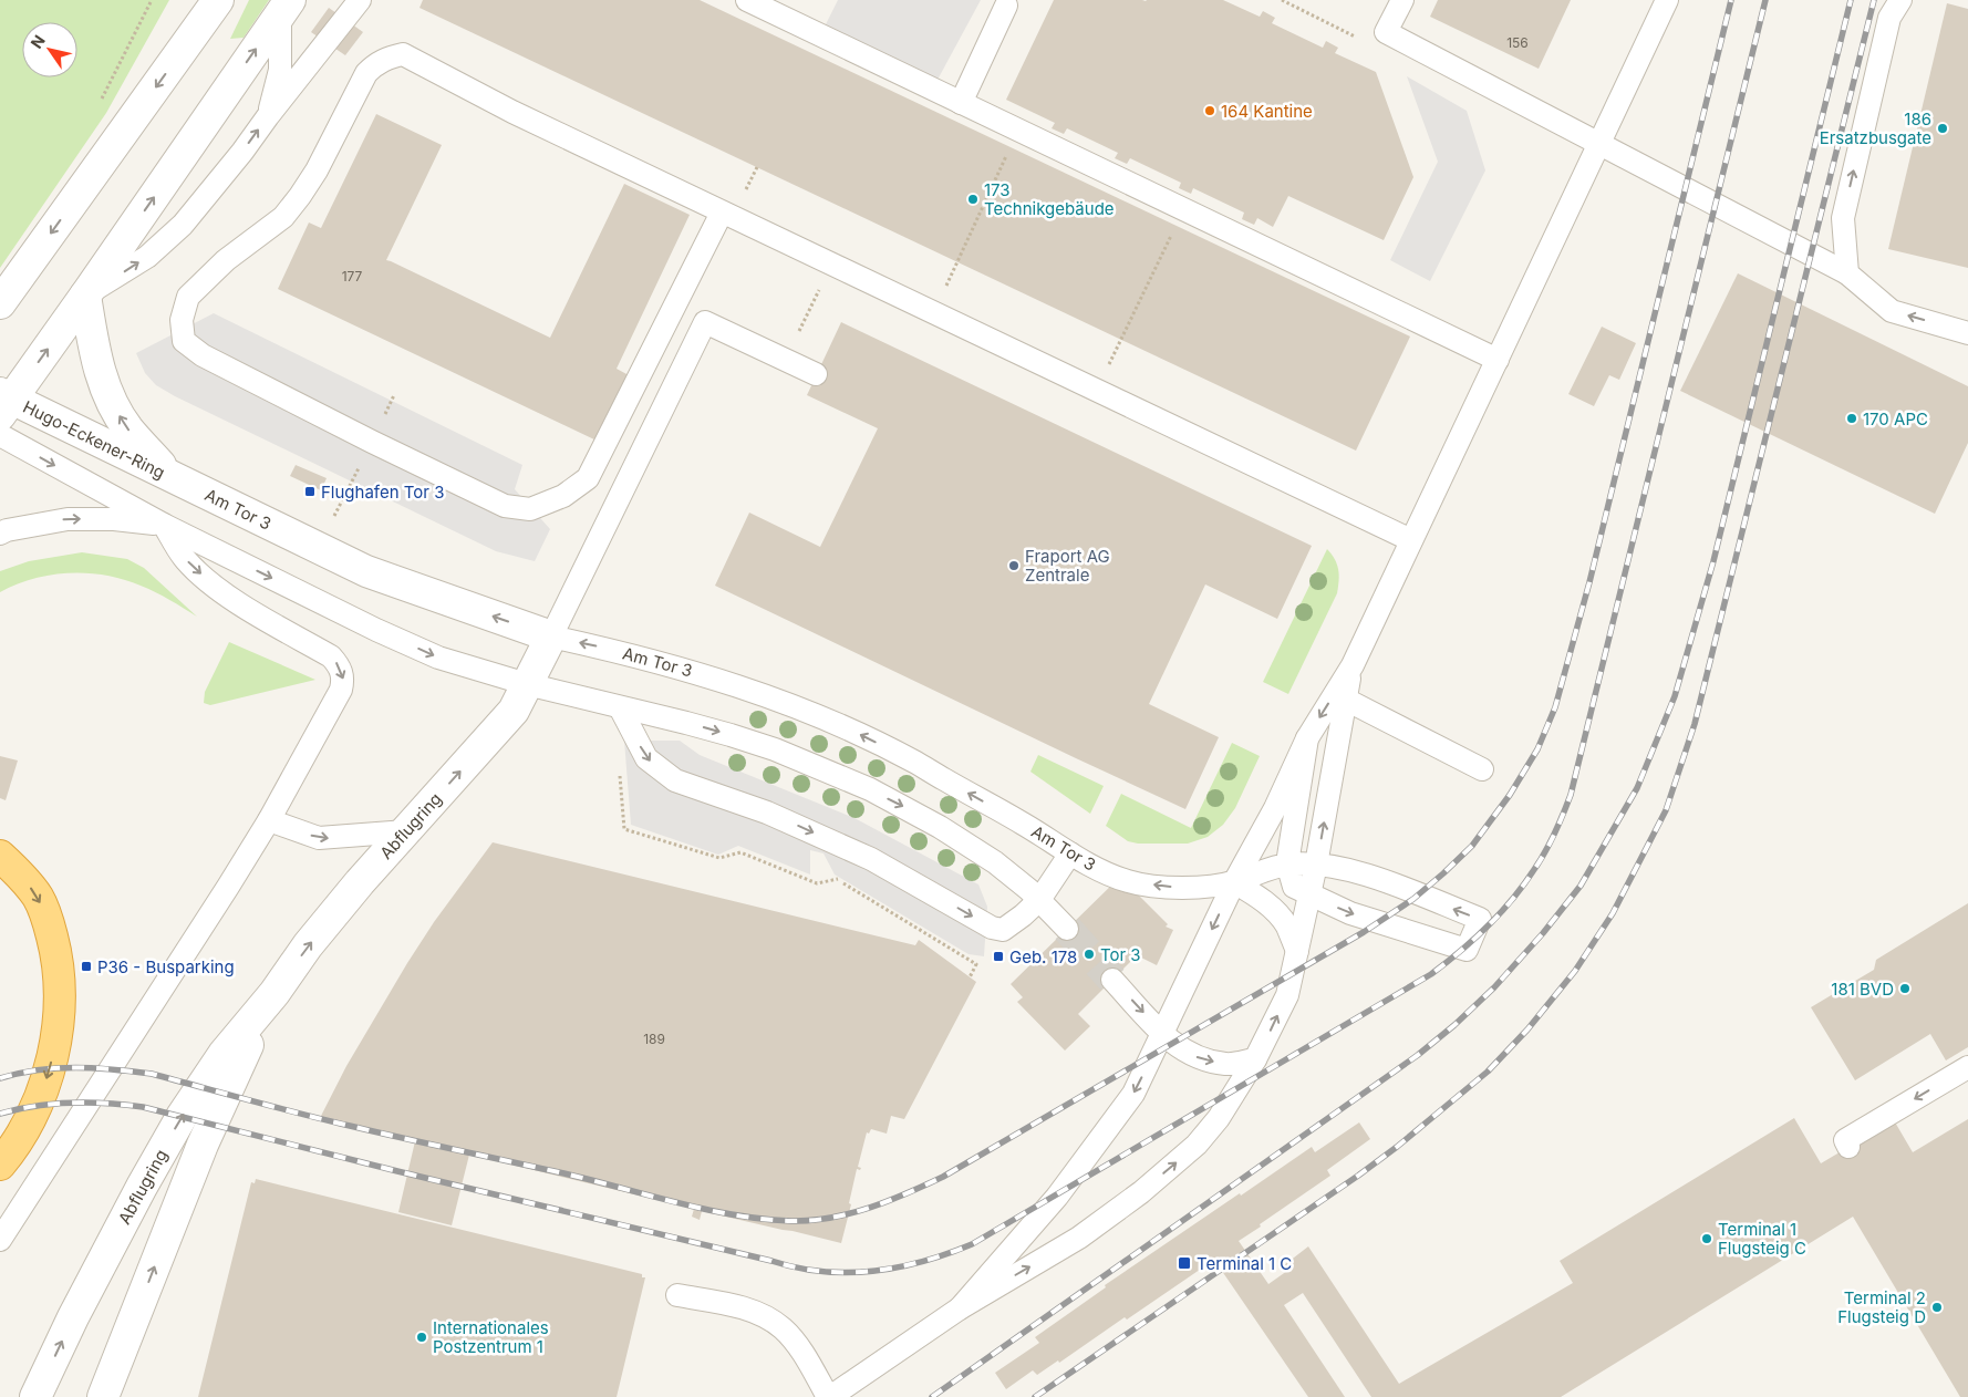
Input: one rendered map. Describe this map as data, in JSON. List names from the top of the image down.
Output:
{
  "streets": {
    "street": ["Hugo-Eckener-Ring", "Am Tor 3", "Abflugring"]
  },
  "crossings": [
    ["Hugo-Eckener-Ring", "Am Tor 3"]
  ],
  "one_way": ["Am Tor 3", "Abflugring"],
  "places": {
    "other": [
      "164 Kantine",
      "186 Ersatzbusgate",
      "173 Technikgebäude",
      "170 APC",
      "Fraport AG Zentrale",
      "Tor 3",
      "181 BVD",
      "Terminal 1 Flugsteig C",
      "Terminal 2 Flugsteig D",
      "Internationales Postzentrum 1"
    ],
    "transit": [
      "Flughafen Tor 3",
      "Geb. 178",
      "P36 - Busparking",
      "Terminal 1 C"
    ]
  },
  "house_numbers": ["156", "177", "189"],
  "north": "top left"
}
